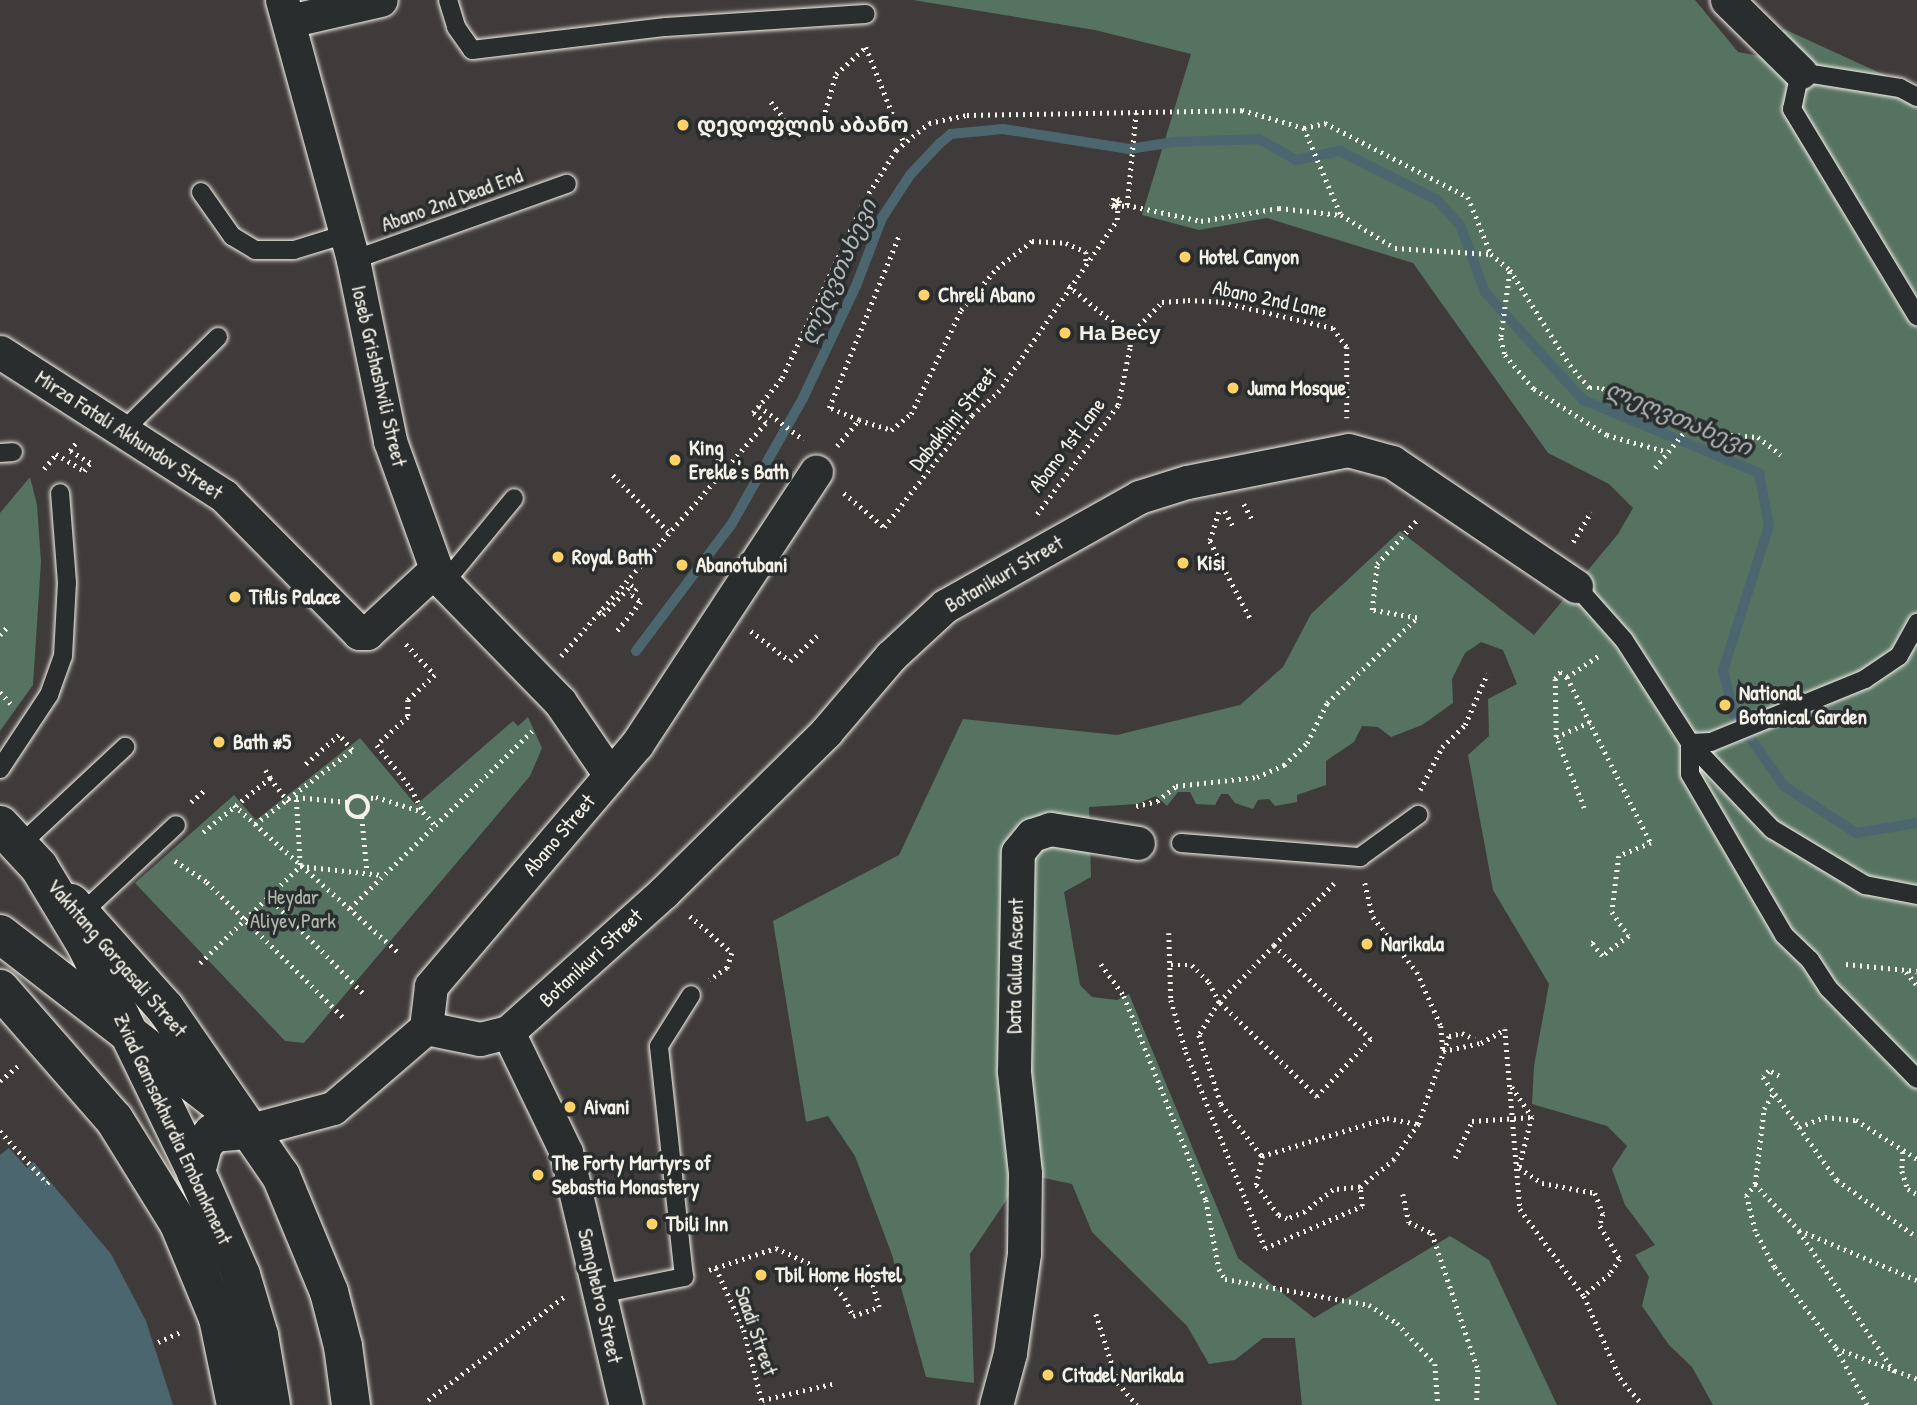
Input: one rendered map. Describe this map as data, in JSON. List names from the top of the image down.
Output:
{
  "streets": {
    "main road": ["Vakhtang Gorgasali Street", "Zviad Gamsakhurdia Embankment"],
    "street": [
      "Ioseb Grishashvili Street",
      "Mirza Fatali Akhundov Street",
      "Botanikuri Street",
      "Abano Street",
      "Data Gulua Ascent",
      "Samghebro Street"
    ],
    "lane": ["Abano 2nd Dead End"],
    "path": [
      "Abano 2nd Lane",
      "Dabakhini Street",
      "Abano 1st Lane",
      "Saadi Street"
    ]
  },
  "crossings": [
    ["Abano 2nd Dead End", "Ioseb Grishashvili Street"],
    ["Abano 2nd Lane", "Abano 1st Lane"],
    ["Abano 2nd Lane", "Botanikuri Street"],
    ["Ioseb Grishashvili Street", "Mirza Fatali Akhundov Street"],
    ["Ioseb Grishashvili Street", "Abano Street"],
    ["Abano 1st Lane", "Botanikuri Street"],
    ["Botanikuri Street", "Samghebro Street"],
    ["Vakhtang Gorgasali Street", "Zviad Gamsakhurdia Embankment"]
  ],
  "water": ["ლეღვთახევი"],
  "parks": ["Heydar Aliyev Park"],
  "places": [
    "დედოფლის აბანო",
    "Hotel Canyon",
    "Chreli Abano",
    "На Весу",
    "Juma Mosque",
    "King Erekle's Bath",
    "Royal Bath",
    "Kisi",
    "Abanotubani",
    "Tiflis Palace",
    "National Botanical Garden",
    "Bath #5",
    "Narikala",
    "Aivani",
    "The Forty Martyrs of Sebastia Monastery",
    "Tbili Inn",
    "Tbil Home Hostel",
    "Citadel Narikala"
  ]
}
